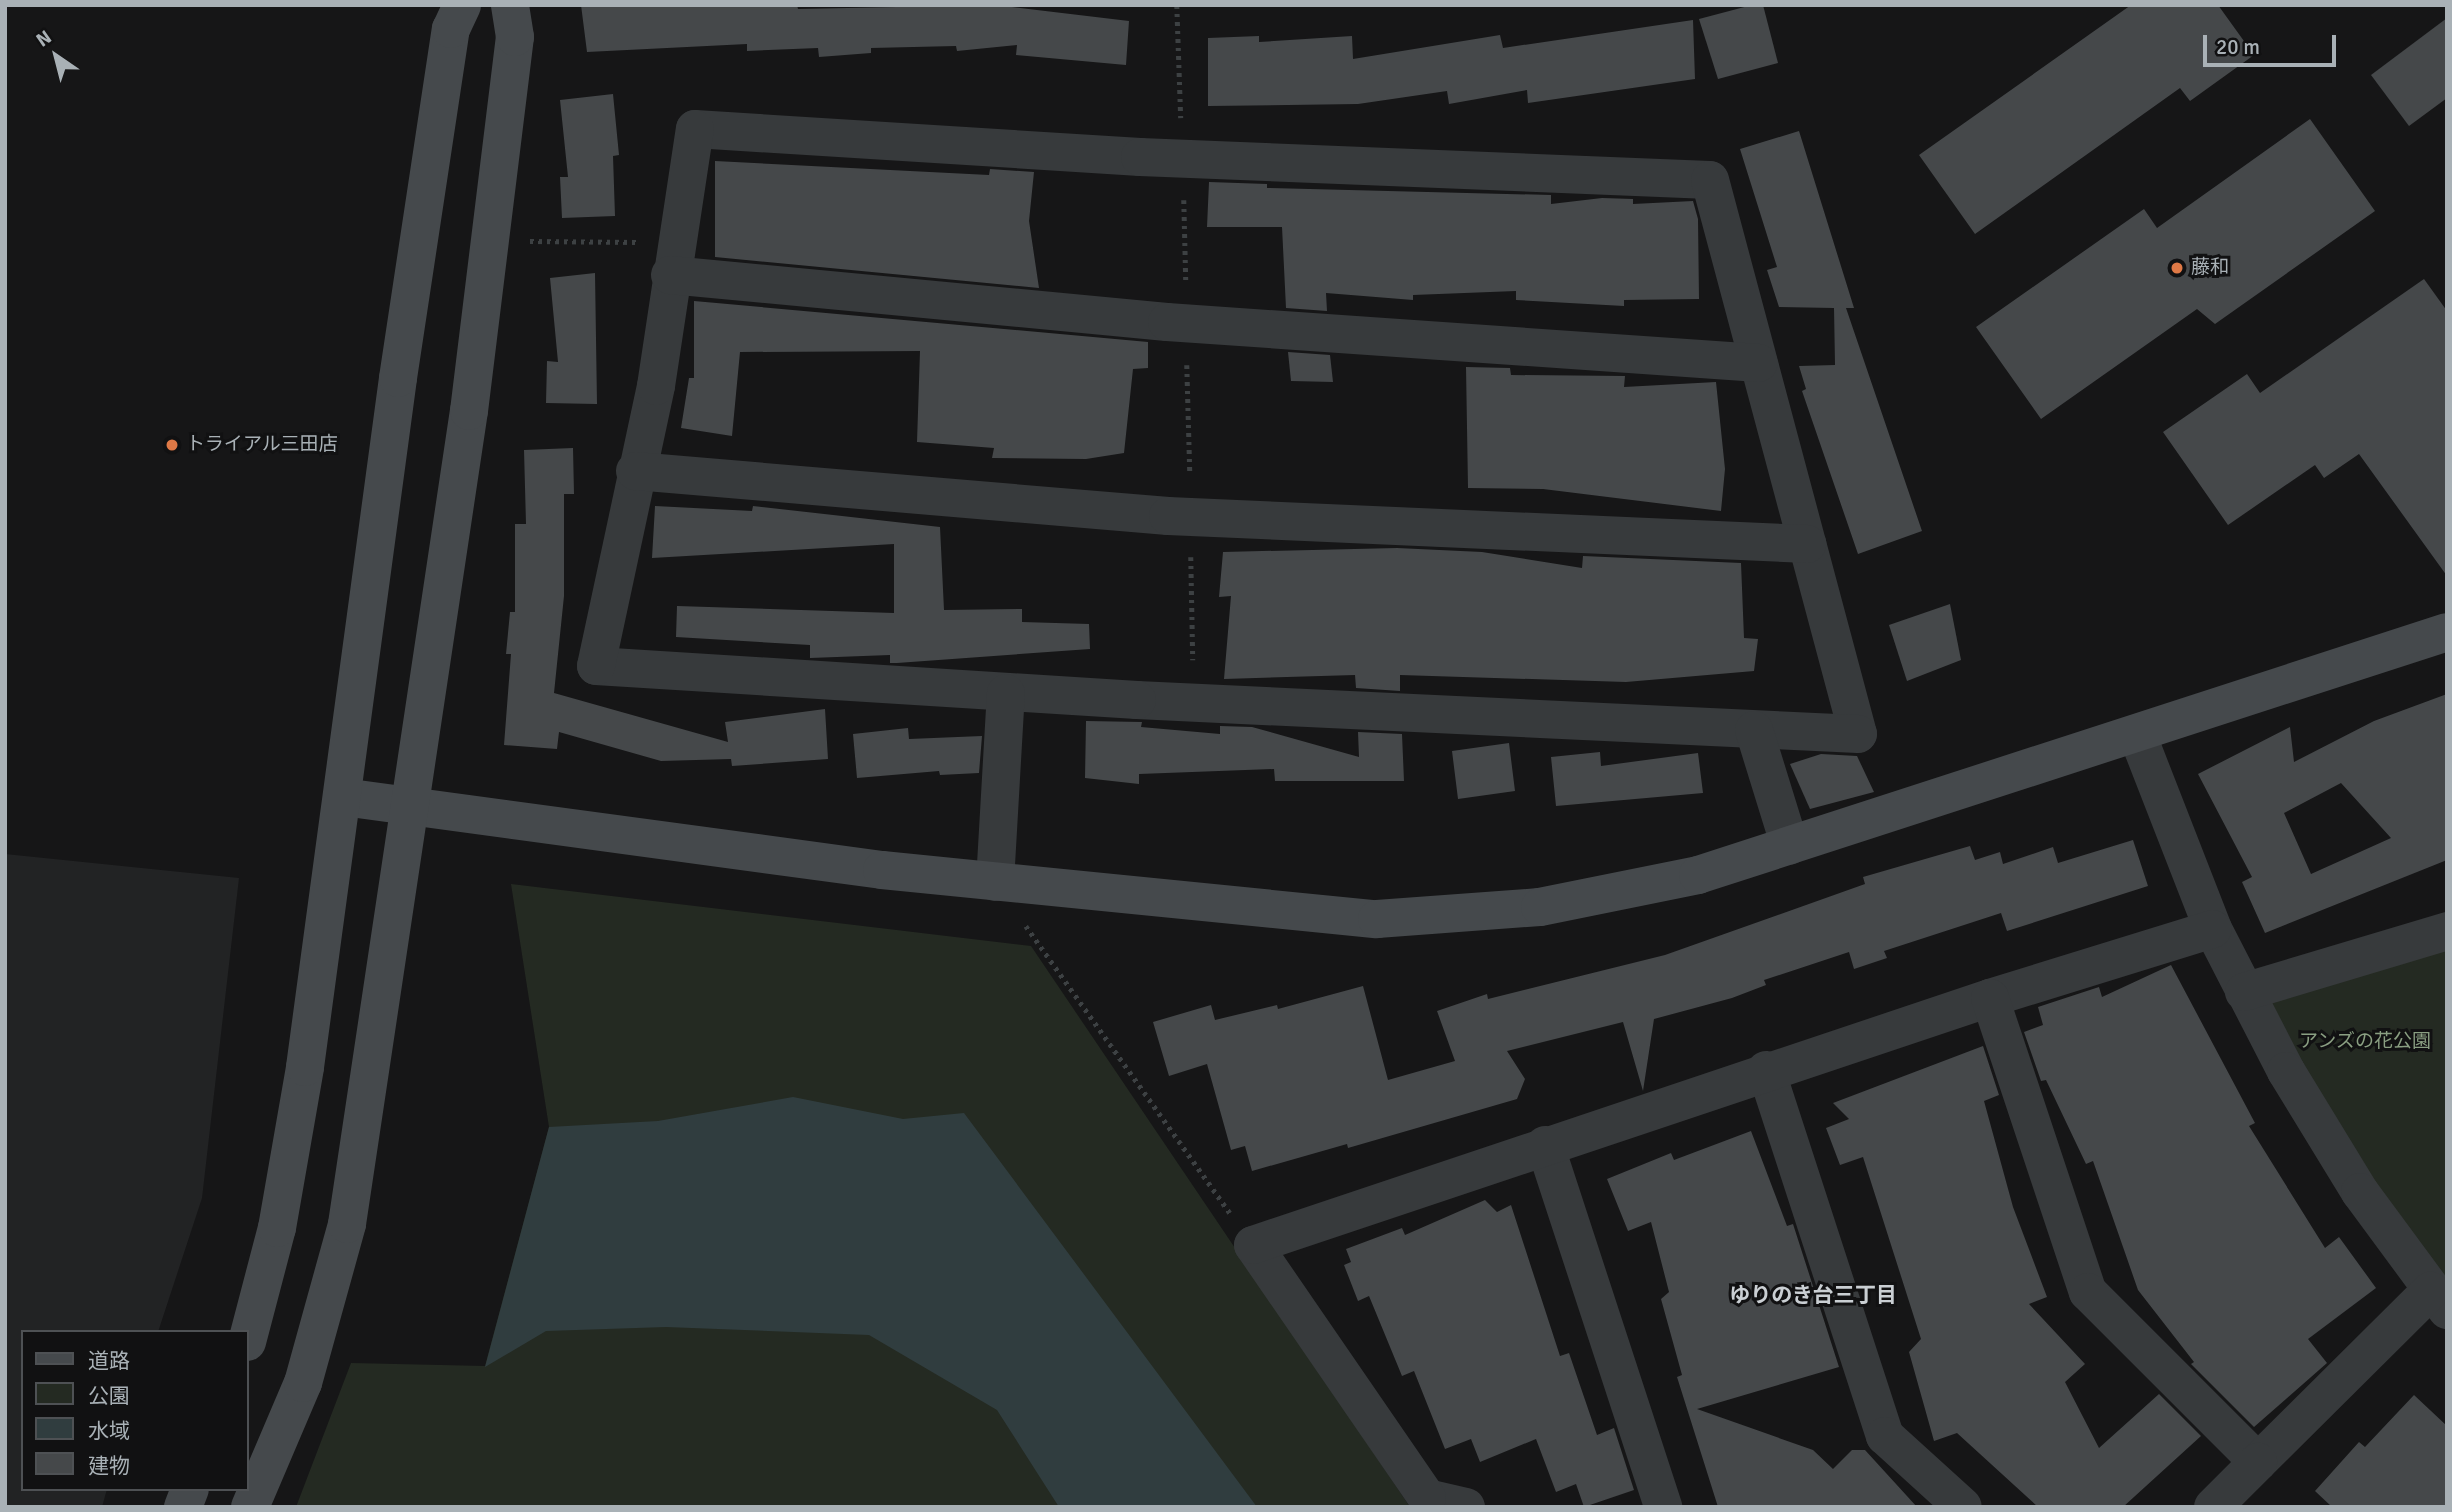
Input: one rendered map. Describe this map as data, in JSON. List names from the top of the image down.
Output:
{
  "districts": ["ゆりのき台三丁目"],
  "parks": ["アンズの花公園"],
  "places": ["藤和", "トライアル三田店"],
  "legend": [
    "道路",
    "公園",
    "水域",
    "建物"
  ],
  "scale_bar": "20 m",
  "north": "top left"
}
